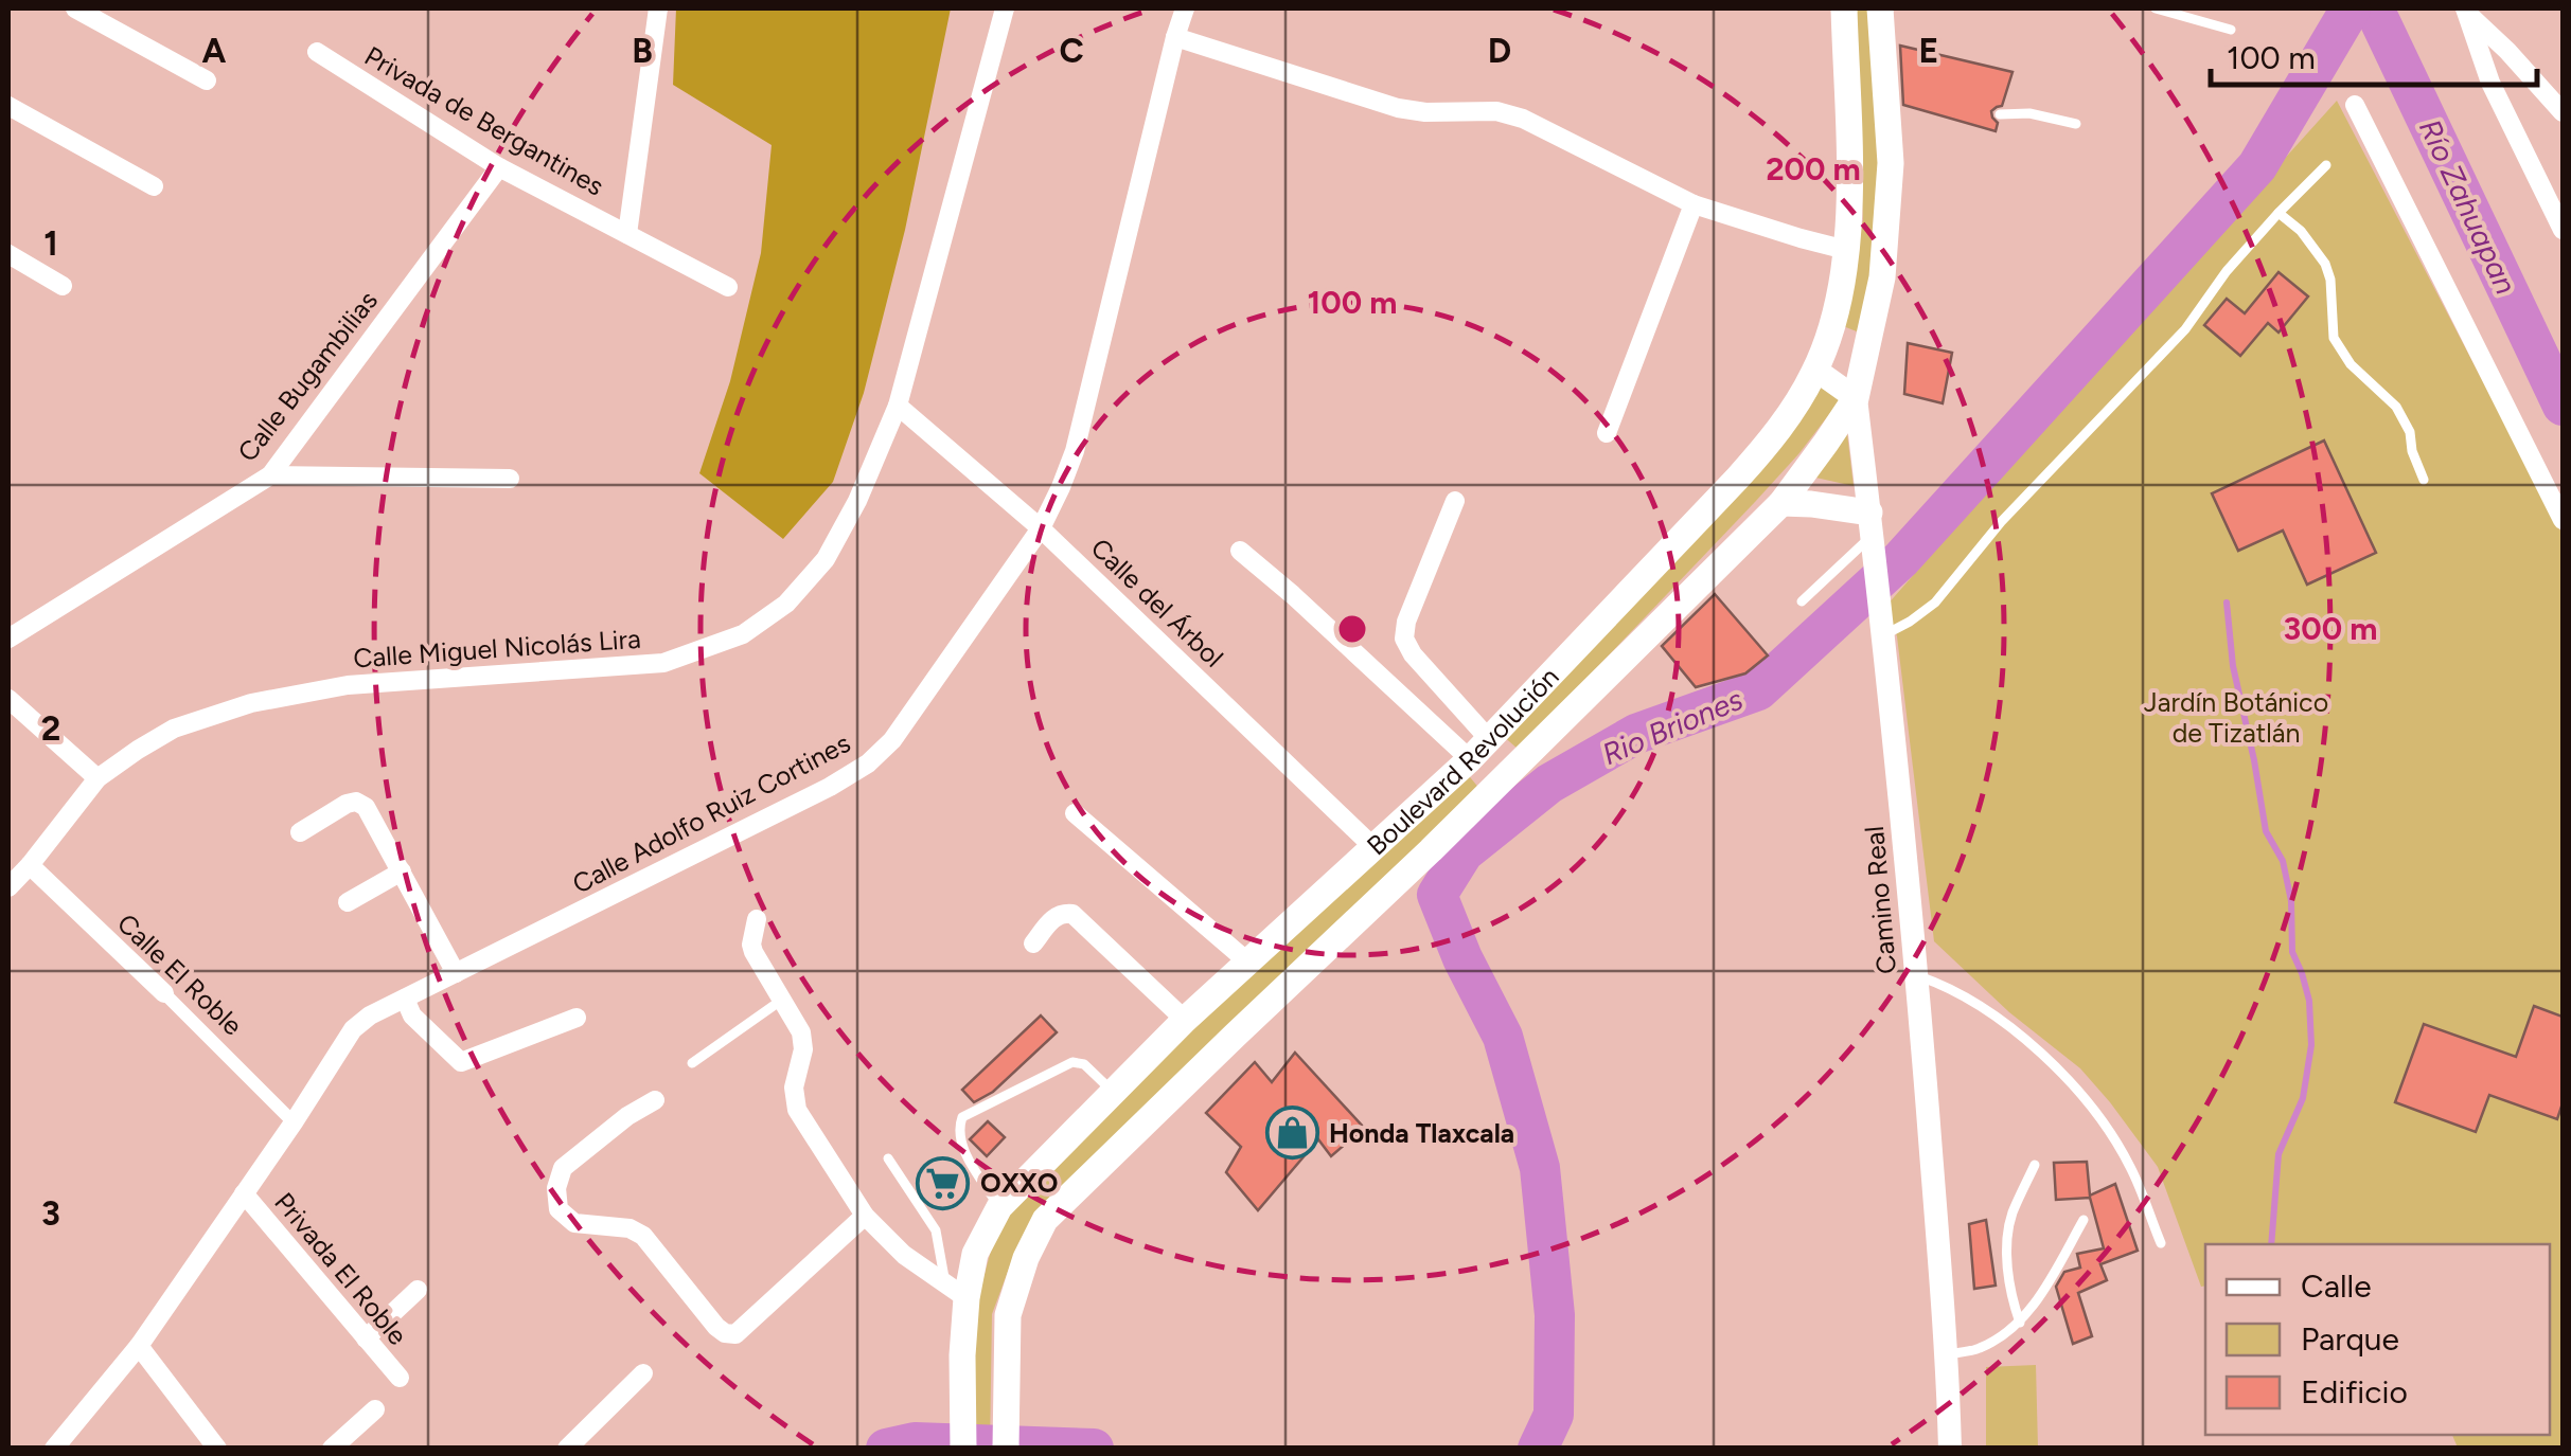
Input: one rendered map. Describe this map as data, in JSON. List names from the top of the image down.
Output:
{
  "streets": {
    "main road": ["Boulevard Revolución", "Camino Real"],
    "street": [
      "Privada de Bergantines",
      "Calle Bugambilias",
      "Calle del Árbol",
      "Calle Miguel Nicolás Lira",
      "Calle Adolfo Ruiz Cortines",
      "Calle El Roble",
      "Privada El Roble"
    ]
  },
  "crossings": [
    ["Privada de Bergantines", "Calle Bugambilias"],
    ["Calle del Árbol", "Calle Miguel Nicolás Lira"],
    ["Calle del Árbol", "Boulevard Revolución"],
    ["Calle del Árbol", "Calle Adolfo Ruiz Cortines"],
    ["Calle Miguel Nicolás Lira", "Calle El Roble"],
    ["Boulevard Revolución", "Camino Real"],
    ["Calle Adolfo Ruiz Cortines", "Calle El Roble"],
    ["Calle Adolfo Ruiz Cortines", "Privada El Roble"]
  ],
  "water": ["Río Zahuapan", "Rio Briones"],
  "parks": ["Jardín Botánico de Tizatlán"],
  "places": {
    "shop": ["Honda Tlaxcala"],
    "supermarket": ["OXXO"]
  },
  "legend": ["Calle", "Parque", "Edificio"],
  "scale_bar": "100 m",
  "grid": {
    "columns": [
      "A",
      "B",
      "C",
      "D",
      "E"
    ],
    "rows": ["1", "2", "3"]
  },
  "rings": ["200 m", "100 m", "300 m"]
}
